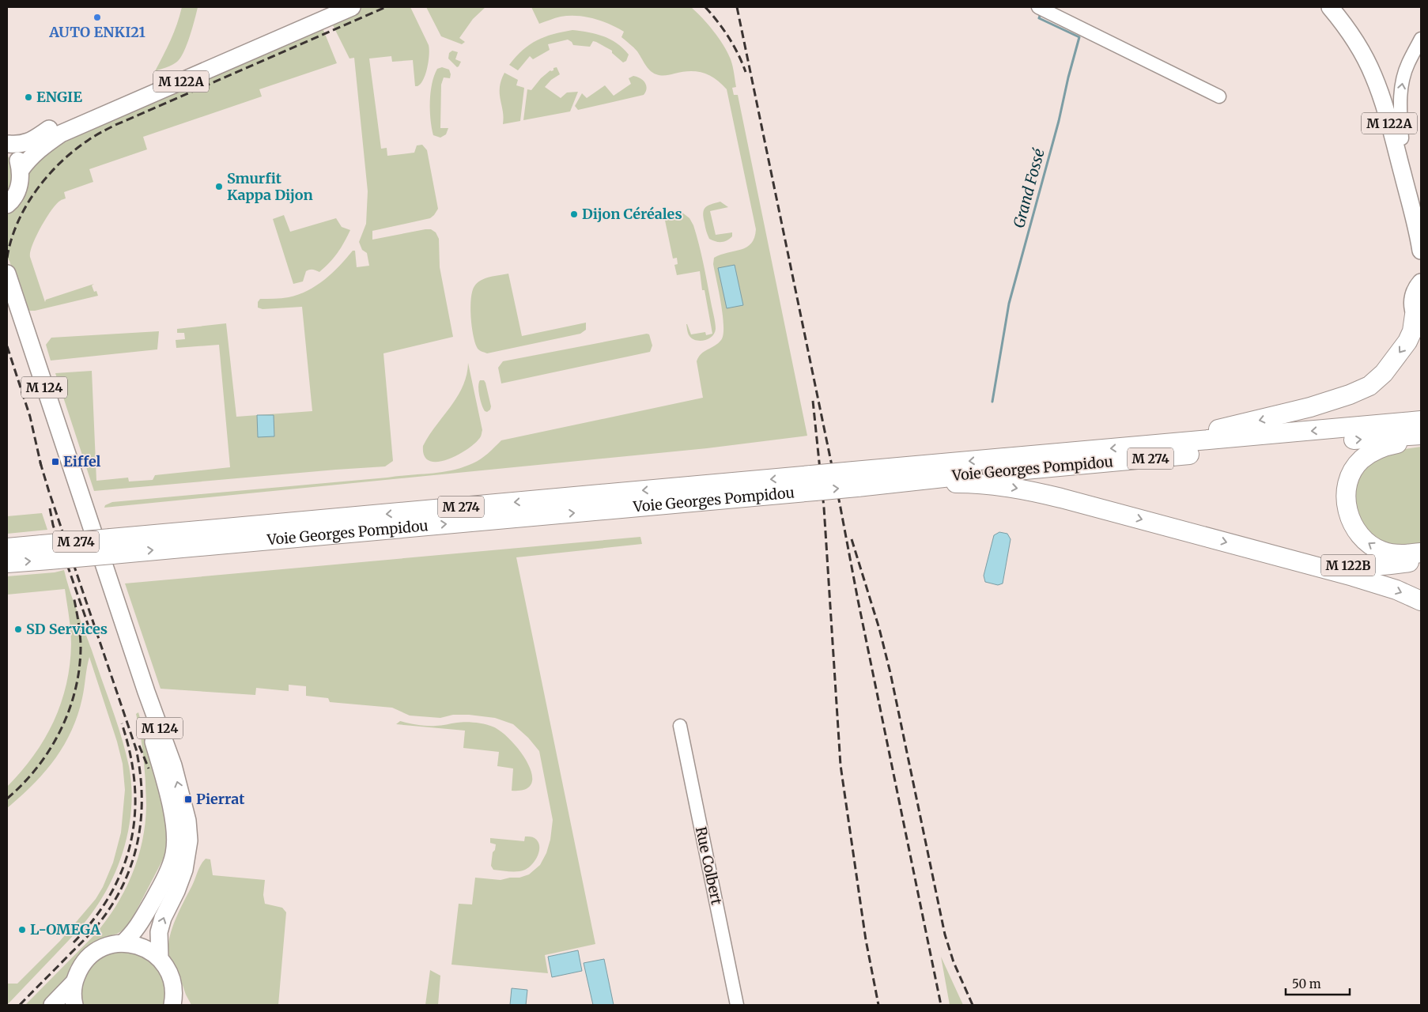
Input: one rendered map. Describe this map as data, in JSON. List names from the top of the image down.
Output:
{
  "streets": {
    "highway": ["M 274", "Voie Georges Pompidou", "M 122B"],
    "main road": ["M 122A", "M 124"],
    "street": ["Rue Colbert"]
  },
  "water": ["Grand Fossé"],
  "places": {
    "other": [
      "AUTO ENKI21",
      "ENGIE",
      "Smurfit Kappa Dijon",
      "Dijon Céréales",
      "SD Services",
      "L-OMEGA"
    ],
    "transit": ["Eiffel", "Pierrat"]
  },
  "scale_bar": "50 m"
}
